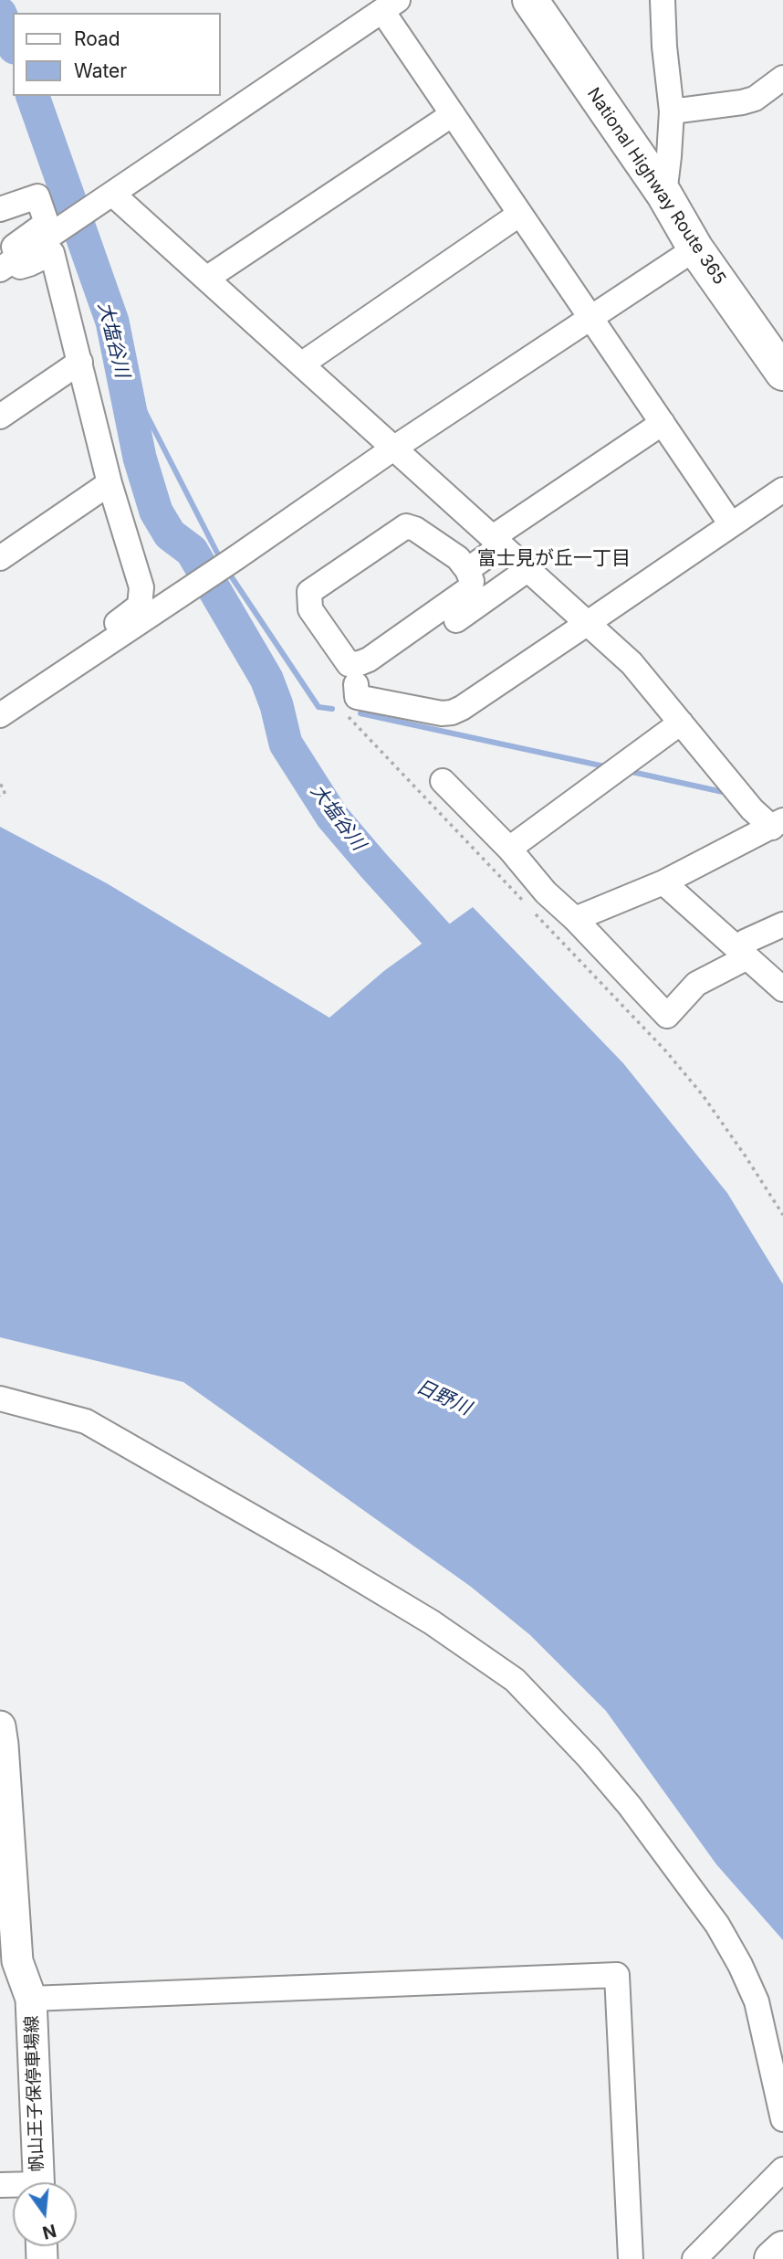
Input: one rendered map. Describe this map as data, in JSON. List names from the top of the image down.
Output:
{
  "streets": {
    "highway": ["National Highway Route 365"],
    "main road": ["帆山王子保停車場線"]
  },
  "districts": ["富士見が丘一丁目"],
  "water": ["大塩谷川", "日野川"],
  "legend": ["Road", "Water"],
  "north": "bottom"
}
